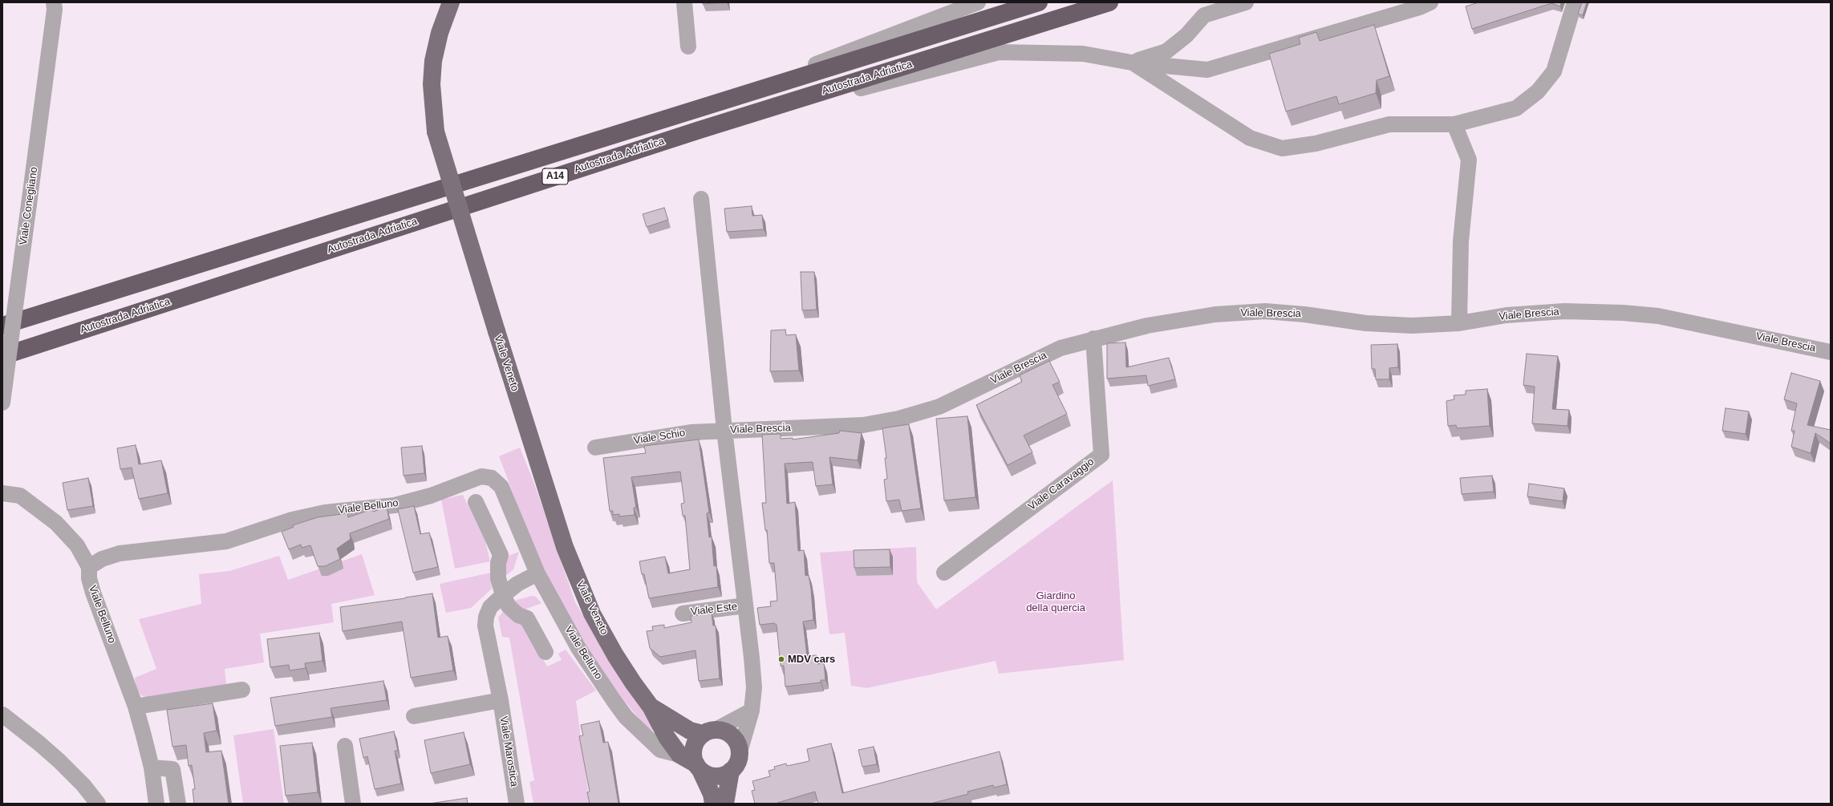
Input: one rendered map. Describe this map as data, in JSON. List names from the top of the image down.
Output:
{
  "streets": {
    "highway": ["Autostrada Adriatica", "A14"],
    "main road": ["Viale Veneto"],
    "street": [
      "Viale Conegliano",
      "Viale Brescia",
      "Viale Schio",
      "Viale Caravaggio",
      "Viale Belluno",
      "Viale Este",
      "Viale Marostica"
    ]
  },
  "crossings": [
    ["Viale Brescia", "Viale Schio"],
    ["Viale Brescia", "Viale Caravaggio"],
    ["Viale Veneto", "Viale Belluno"],
    ["Viale Belluno", "Viale Marostica"]
  ],
  "parks": ["Giardino della quercia"],
  "places": ["MDV cars"]
}
